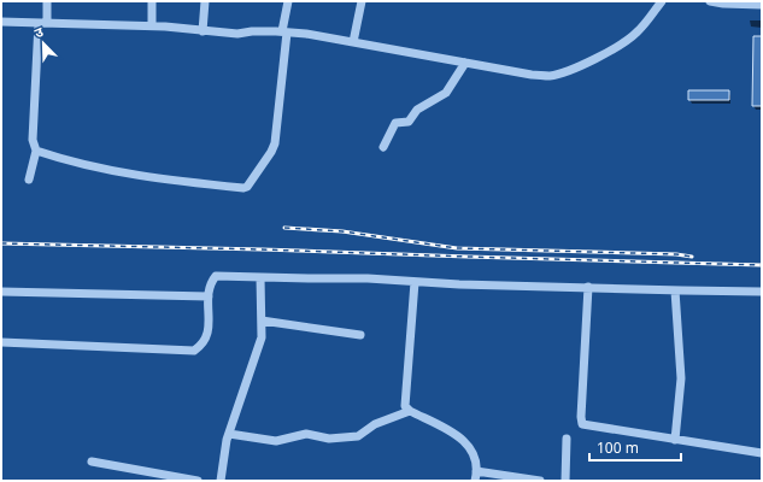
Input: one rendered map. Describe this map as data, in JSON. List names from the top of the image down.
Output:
{
  "scale_bar": "100 m",
  "north": "top left"
}
